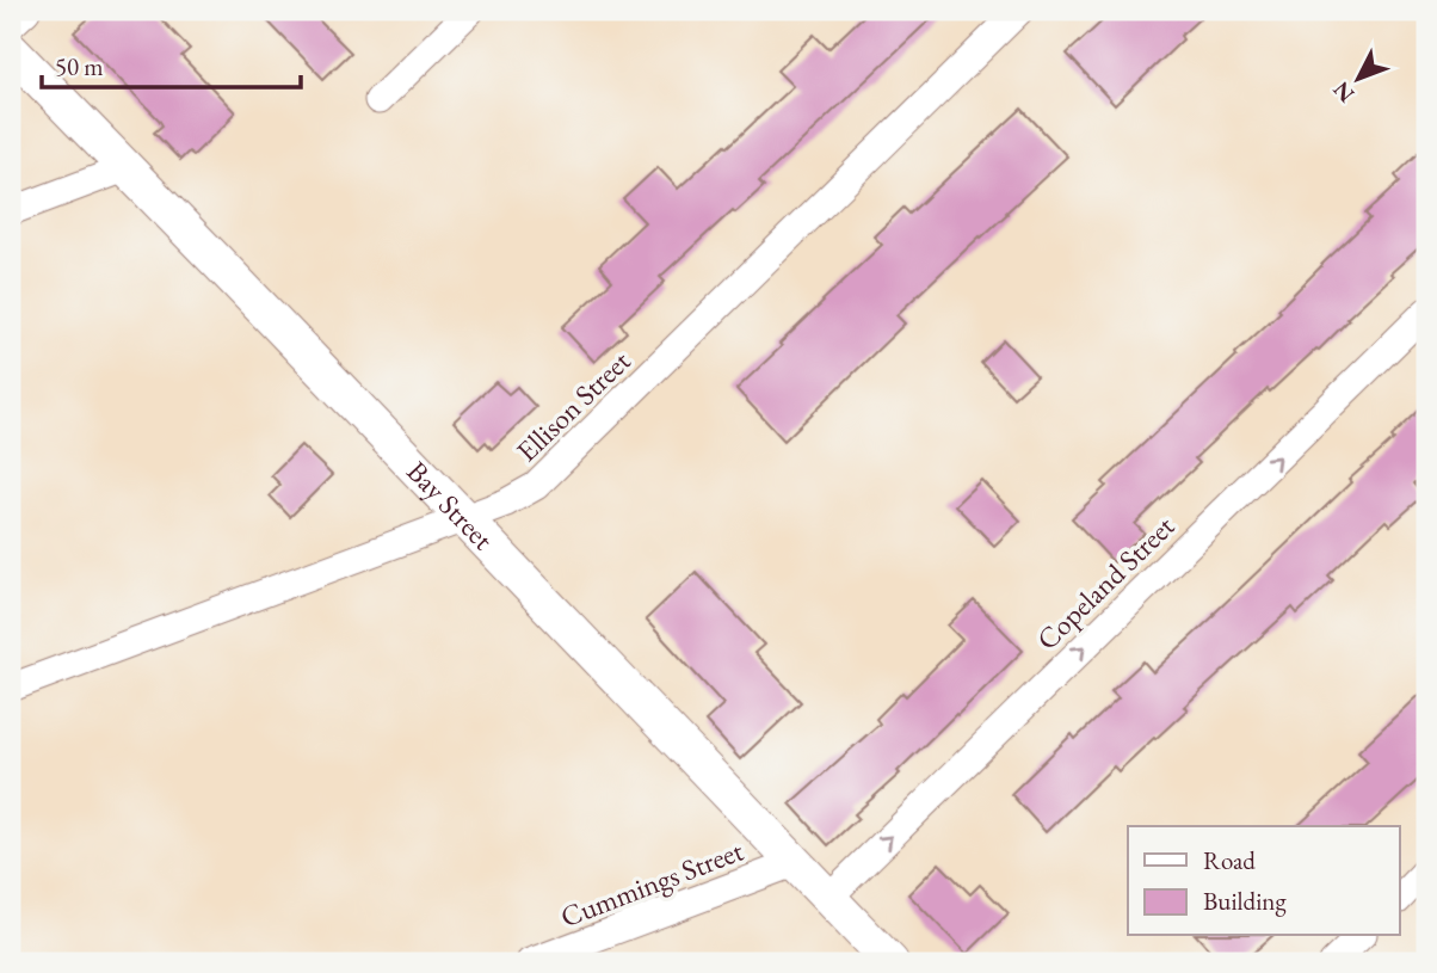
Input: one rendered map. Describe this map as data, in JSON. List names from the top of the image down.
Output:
{
  "streets": {
    "street": [
      "Ellison Street",
      "Bay Street",
      "Copeland Street",
      "Cummings Street"
    ]
  },
  "crossings": [
    ["Ellison Street", "Bay Street"],
    ["Bay Street", "Copeland Street"],
    ["Bay Street", "Cummings Street"]
  ],
  "one_way": ["Copeland Street"],
  "legend": ["Road", "Building"],
  "scale_bar": "50 m",
  "north": "bottom left"
}
